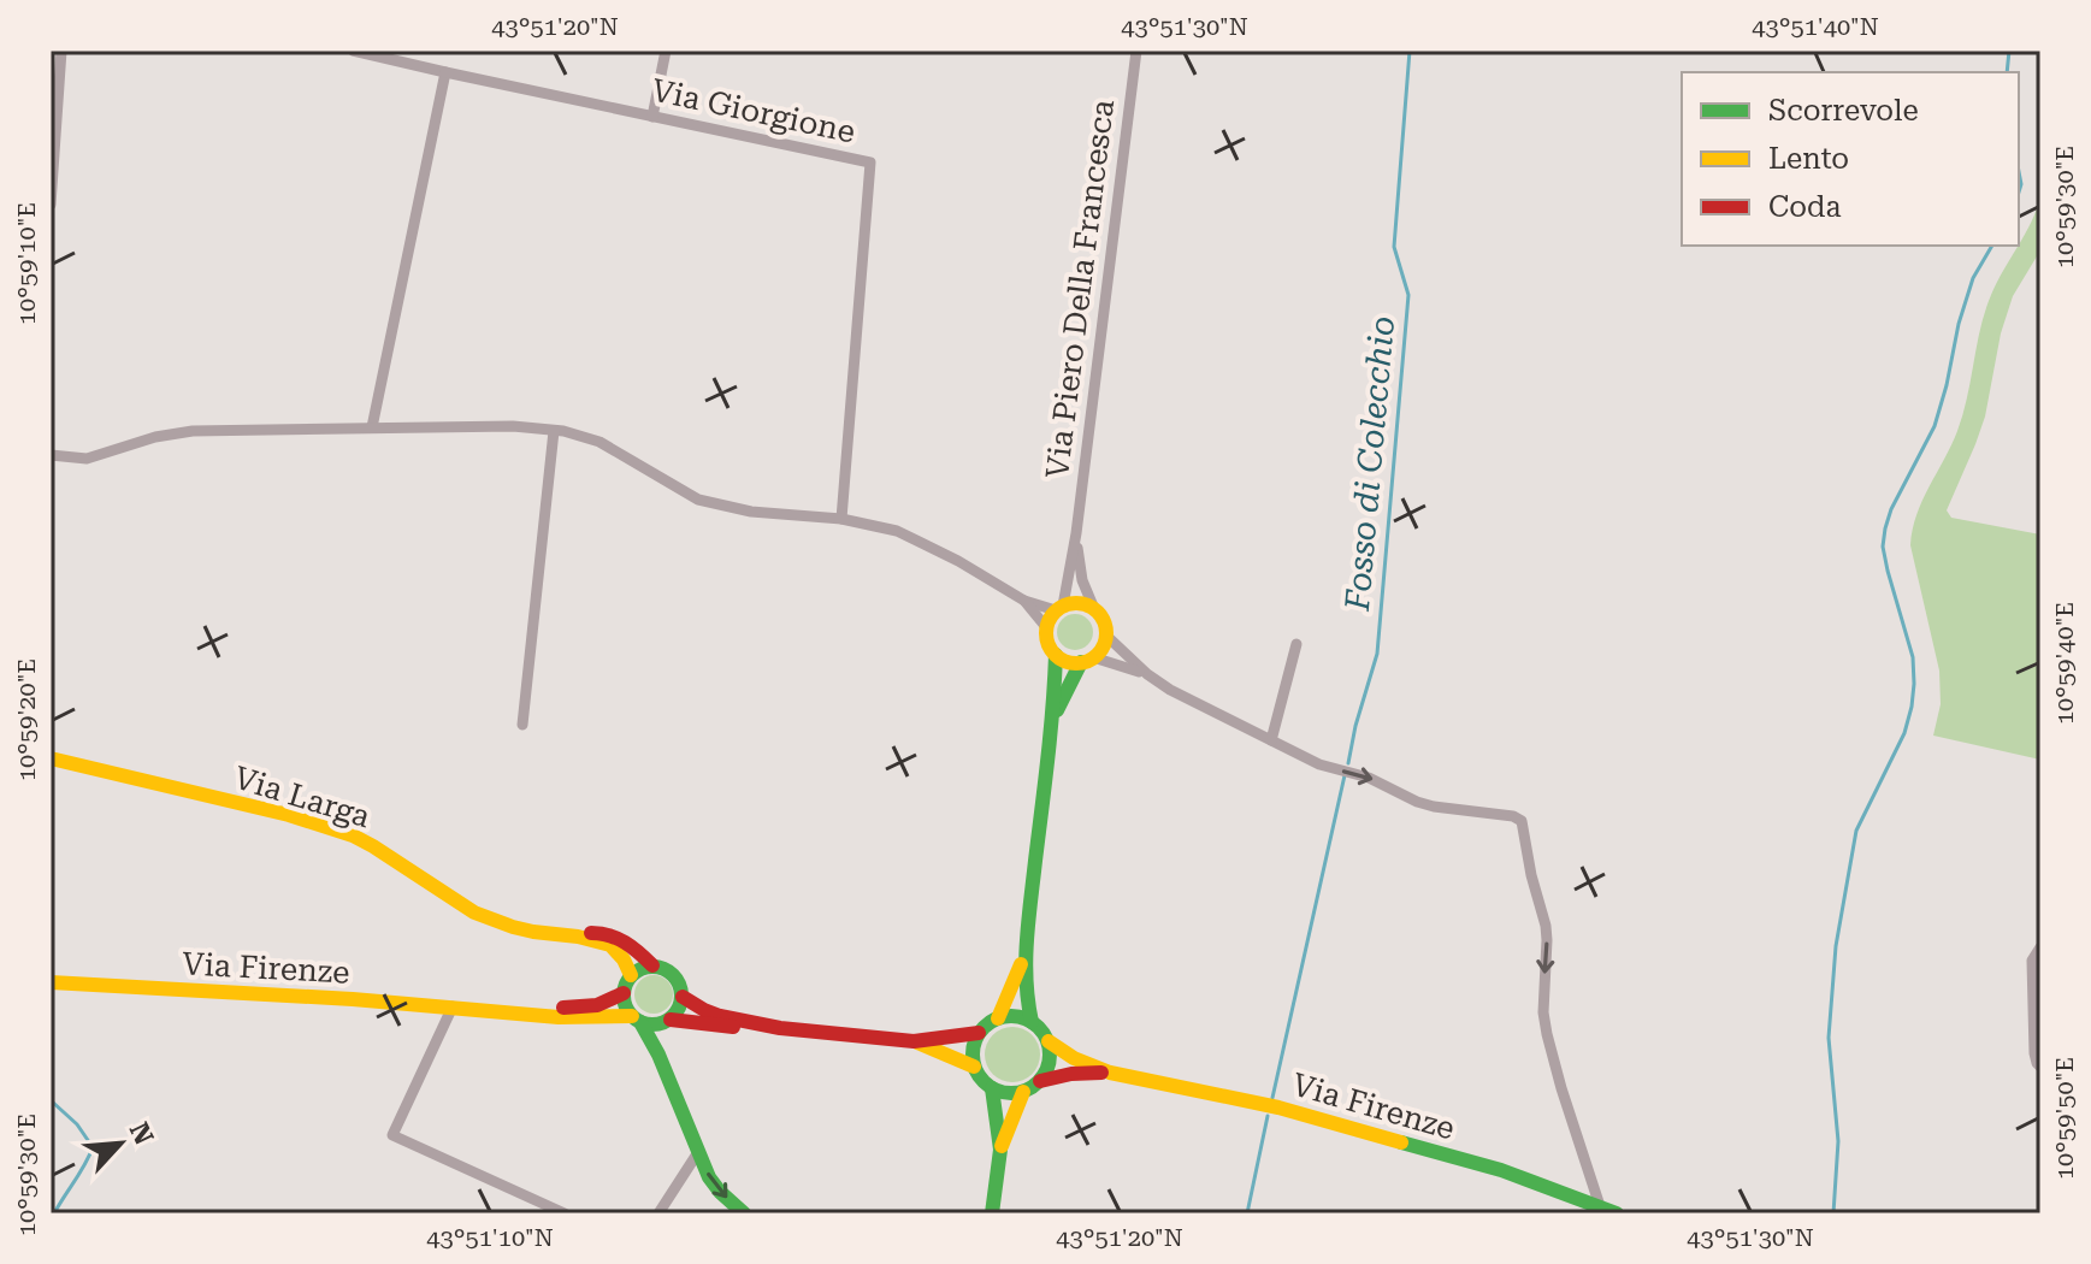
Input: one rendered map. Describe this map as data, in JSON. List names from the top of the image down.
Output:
{
  "streets": {
    "street": [
      "Via Giorgione",
      "Via Piero Della Francesca",
      "Via Larga",
      "Via Firenze"
    ]
  },
  "crossings": [
    ["Via Larga", "Via Firenze"]
  ],
  "water": ["Fosso di Colecchio"],
  "legend": ["Scorrevole", "Lento", "Coda"],
  "north": "top right",
  "coordinates": [
    "43°51'20\"N",
    "43°51'30\"N",
    "43°51'40\"N",
    "10°59'30\"E",
    "10°59'10\"E",
    "10°59'40\"E",
    "10°59'20\"E",
    "10°59'50\"E",
    "43°51'10\"N"
  ]
}
